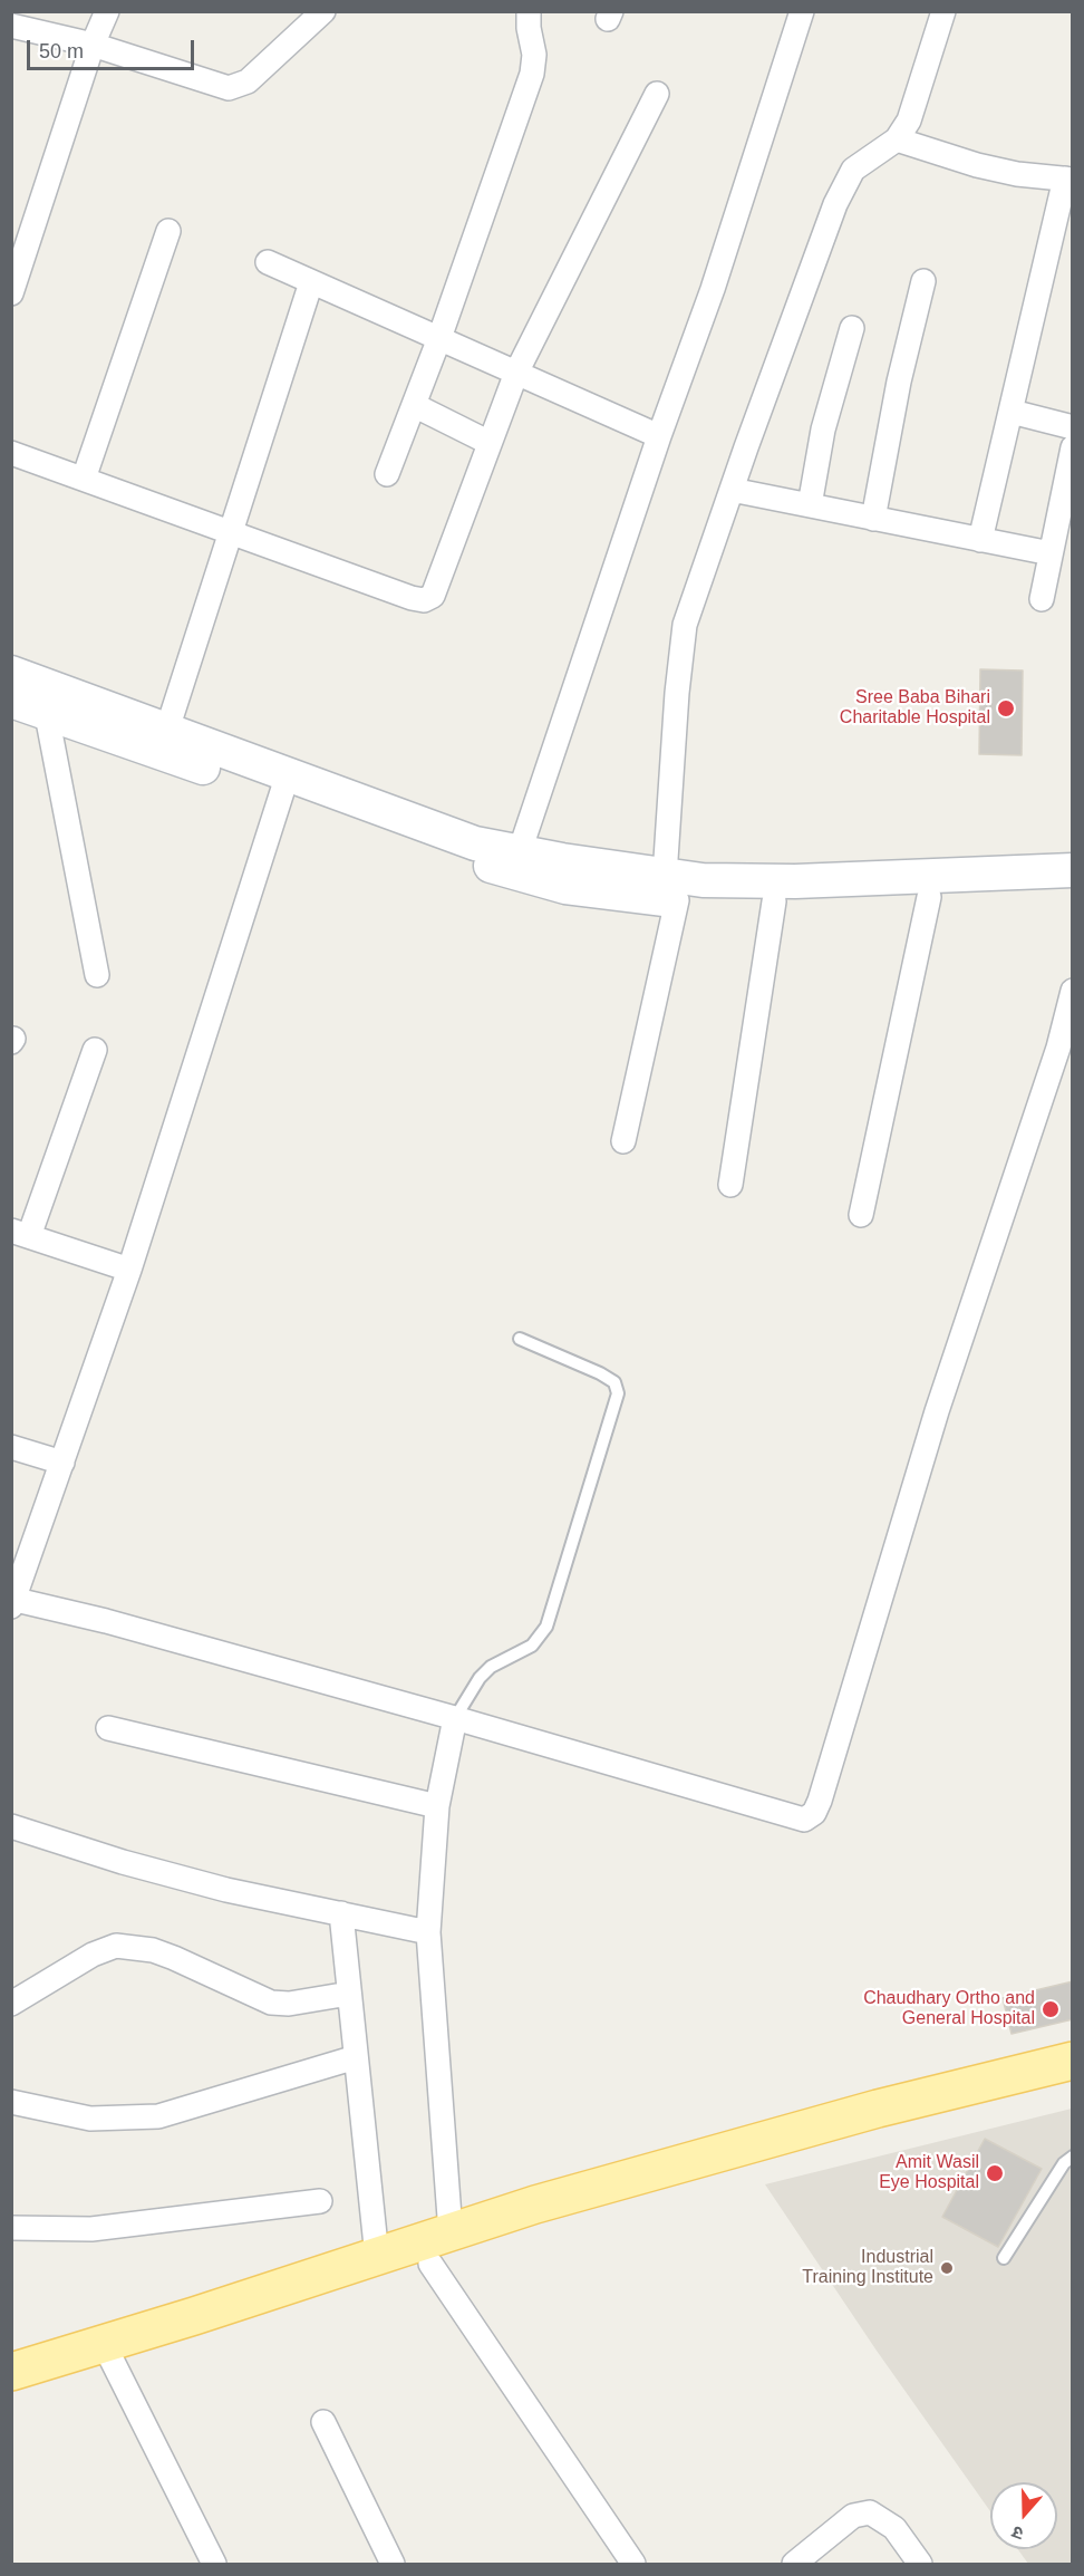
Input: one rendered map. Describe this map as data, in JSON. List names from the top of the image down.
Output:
{
  "places": [
    "Sree Baba Bihari Charitable Hospital",
    "Chaudhary Ortho and General Hospital",
    "Amit Wasil Eye Hospital",
    "Industrial Training Institute"
  ],
  "scale_bar": "50 m",
  "north": "bottom"
}
